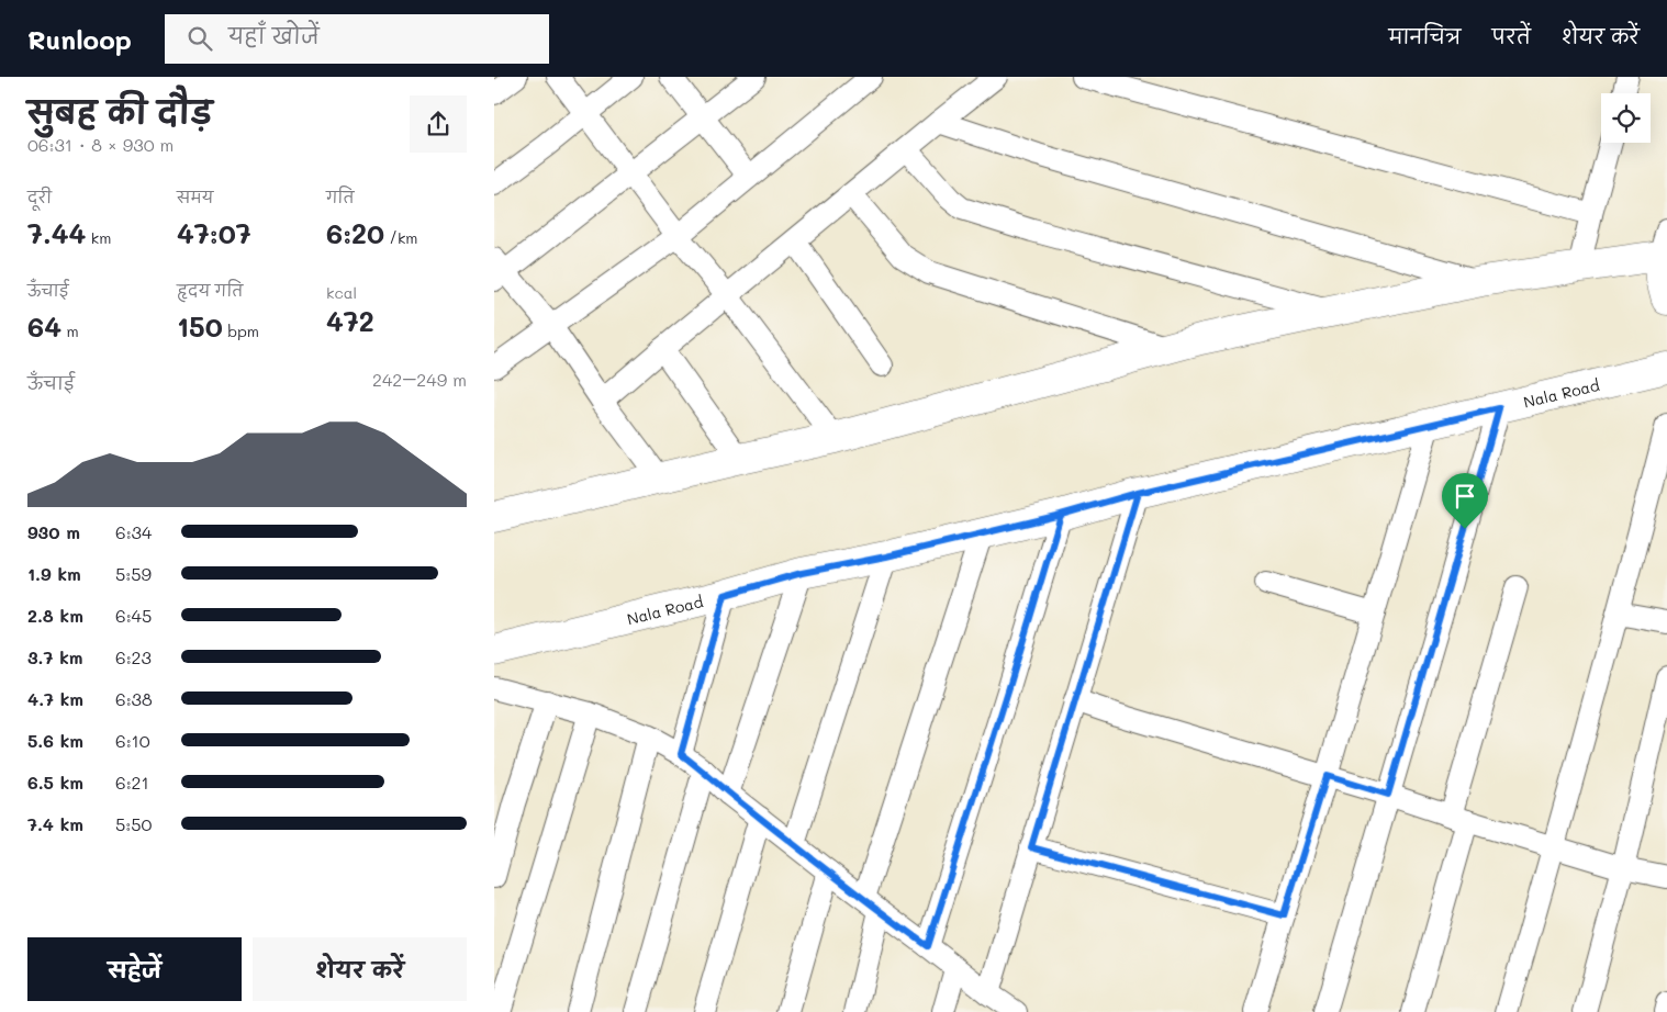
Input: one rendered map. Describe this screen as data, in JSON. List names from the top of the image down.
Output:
{
  "streets": {
    "street": ["Nala Road"]
  },
  "page": {
    "header": "Runloop",
    "search": "यहाँ खोजें",
    "nav": ["मानचित्र", "परतें", "शेयर करें"],
    "heading": ["सुबह की दौड़", "06:31 · 8 × 930 m"],
    "stats": [
      ["दूरी", "7.44 km"],
      ["समय", "47:07"],
      ["गति", "6:20 /km"],
      ["ऊँचाई", "64 m"],
      ["हृदय गति", "150 bpm"],
      ["kcal", "472"]
    ],
    "chart": ["ऊँचाई", "242–249 m"],
    "list": [
      {
        "name": "930 m",
        "note": "6:34"
      },
      {
        "name": "1.9 km",
        "note": "5:59"
      },
      {
        "name": "2.8 km",
        "note": "6:45"
      },
      {
        "name": "3.7 km",
        "note": "6:23"
      },
      {
        "name": "4.7 km",
        "note": "6:38"
      },
      {
        "name": "5.6 km",
        "note": "6:10"
      },
      {
        "name": "6.5 km",
        "note": "6:21"
      },
      {
        "name": "7.4 km",
        "note": "5:50"
      }
    ],
    "buttons": ["सहेजें", "शेयर करें"]
  }
}
